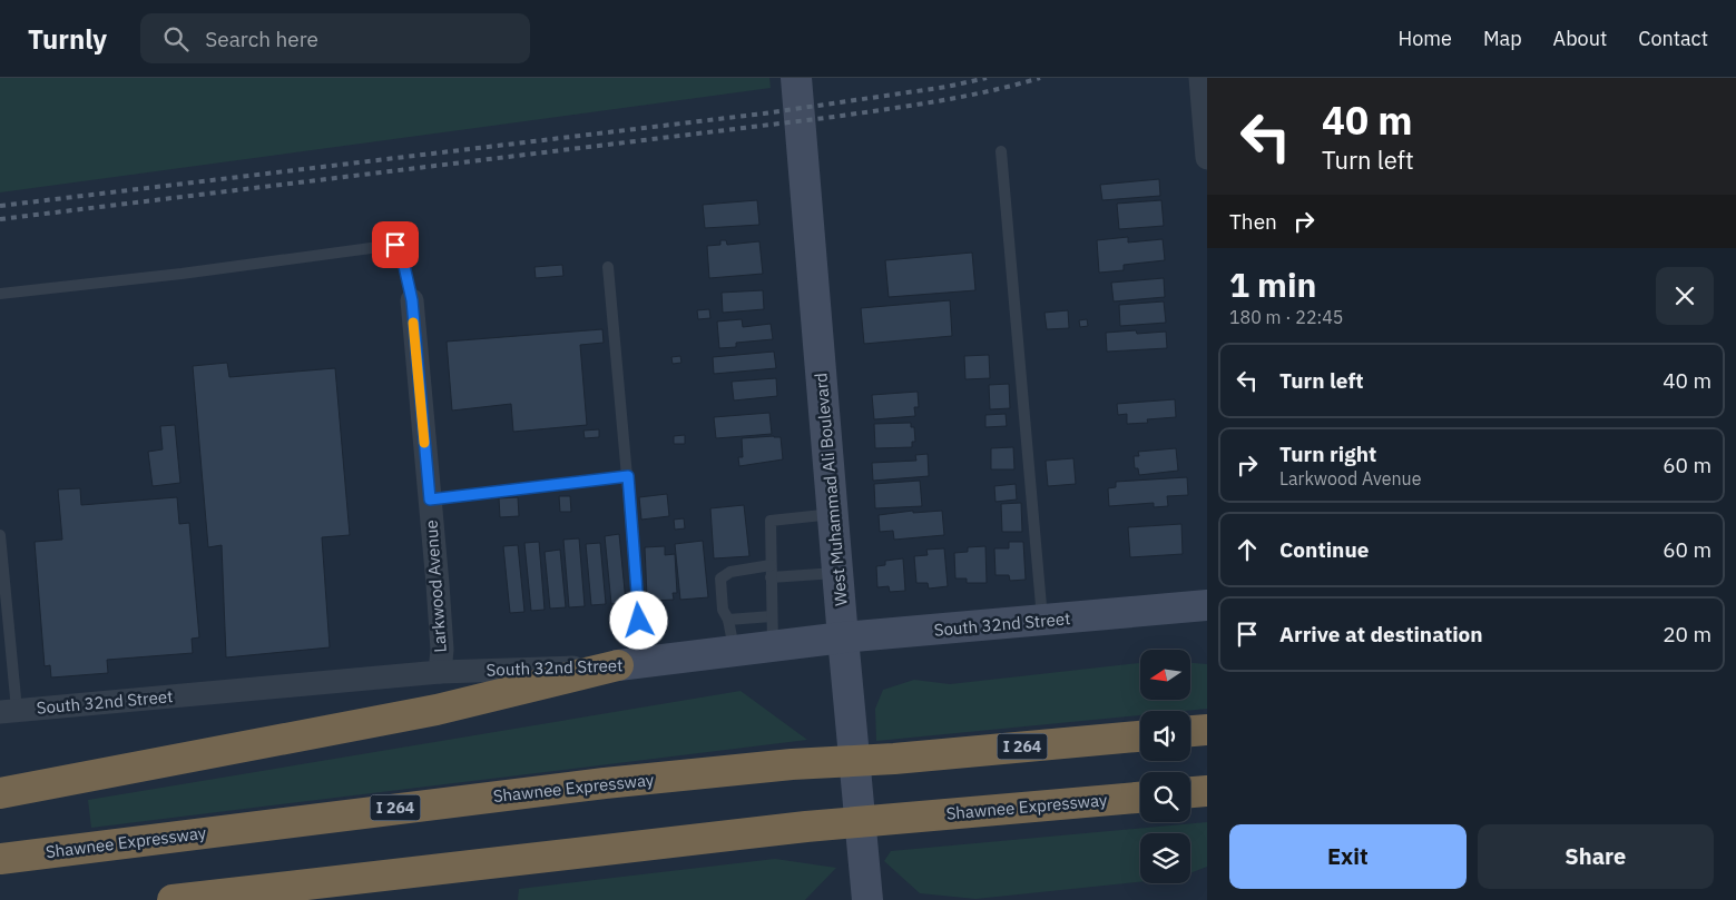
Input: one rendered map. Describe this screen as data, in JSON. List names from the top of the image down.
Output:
{
  "streets": {
    "highway": ["I 264", "Shawnee Expressway"],
    "main road": ["West Muhammad Ali Boulevard", "South 32nd Street"],
    "street": ["Larkwood Avenue"]
  },
  "crossings": [
    ["West Muhammad Ali Boulevard", "South 32nd Street"],
    ["Larkwood Avenue", "South 32nd Street"]
  ],
  "north": "left",
  "page": {
    "header": "Turnly",
    "search": "Search here",
    "nav": [
      "Home",
      "Map",
      "About",
      "Contact"
    ],
    "turn": ["40 m", "Turn left"],
    "then": "Then",
    "heading": ["1 min", "180 m · 22:45"],
    "list": [
      {
        "name": "Turn left",
        "value": "40 m"
      },
      {
        "name": "Turn right",
        "note": "Larkwood Avenue",
        "value": "60 m"
      },
      {
        "name": "Continue",
        "value": "60 m"
      },
      {
        "name": "Arrive at destination",
        "value": "20 m"
      }
    ],
    "buttons": ["Exit", "Share"]
  }
}
